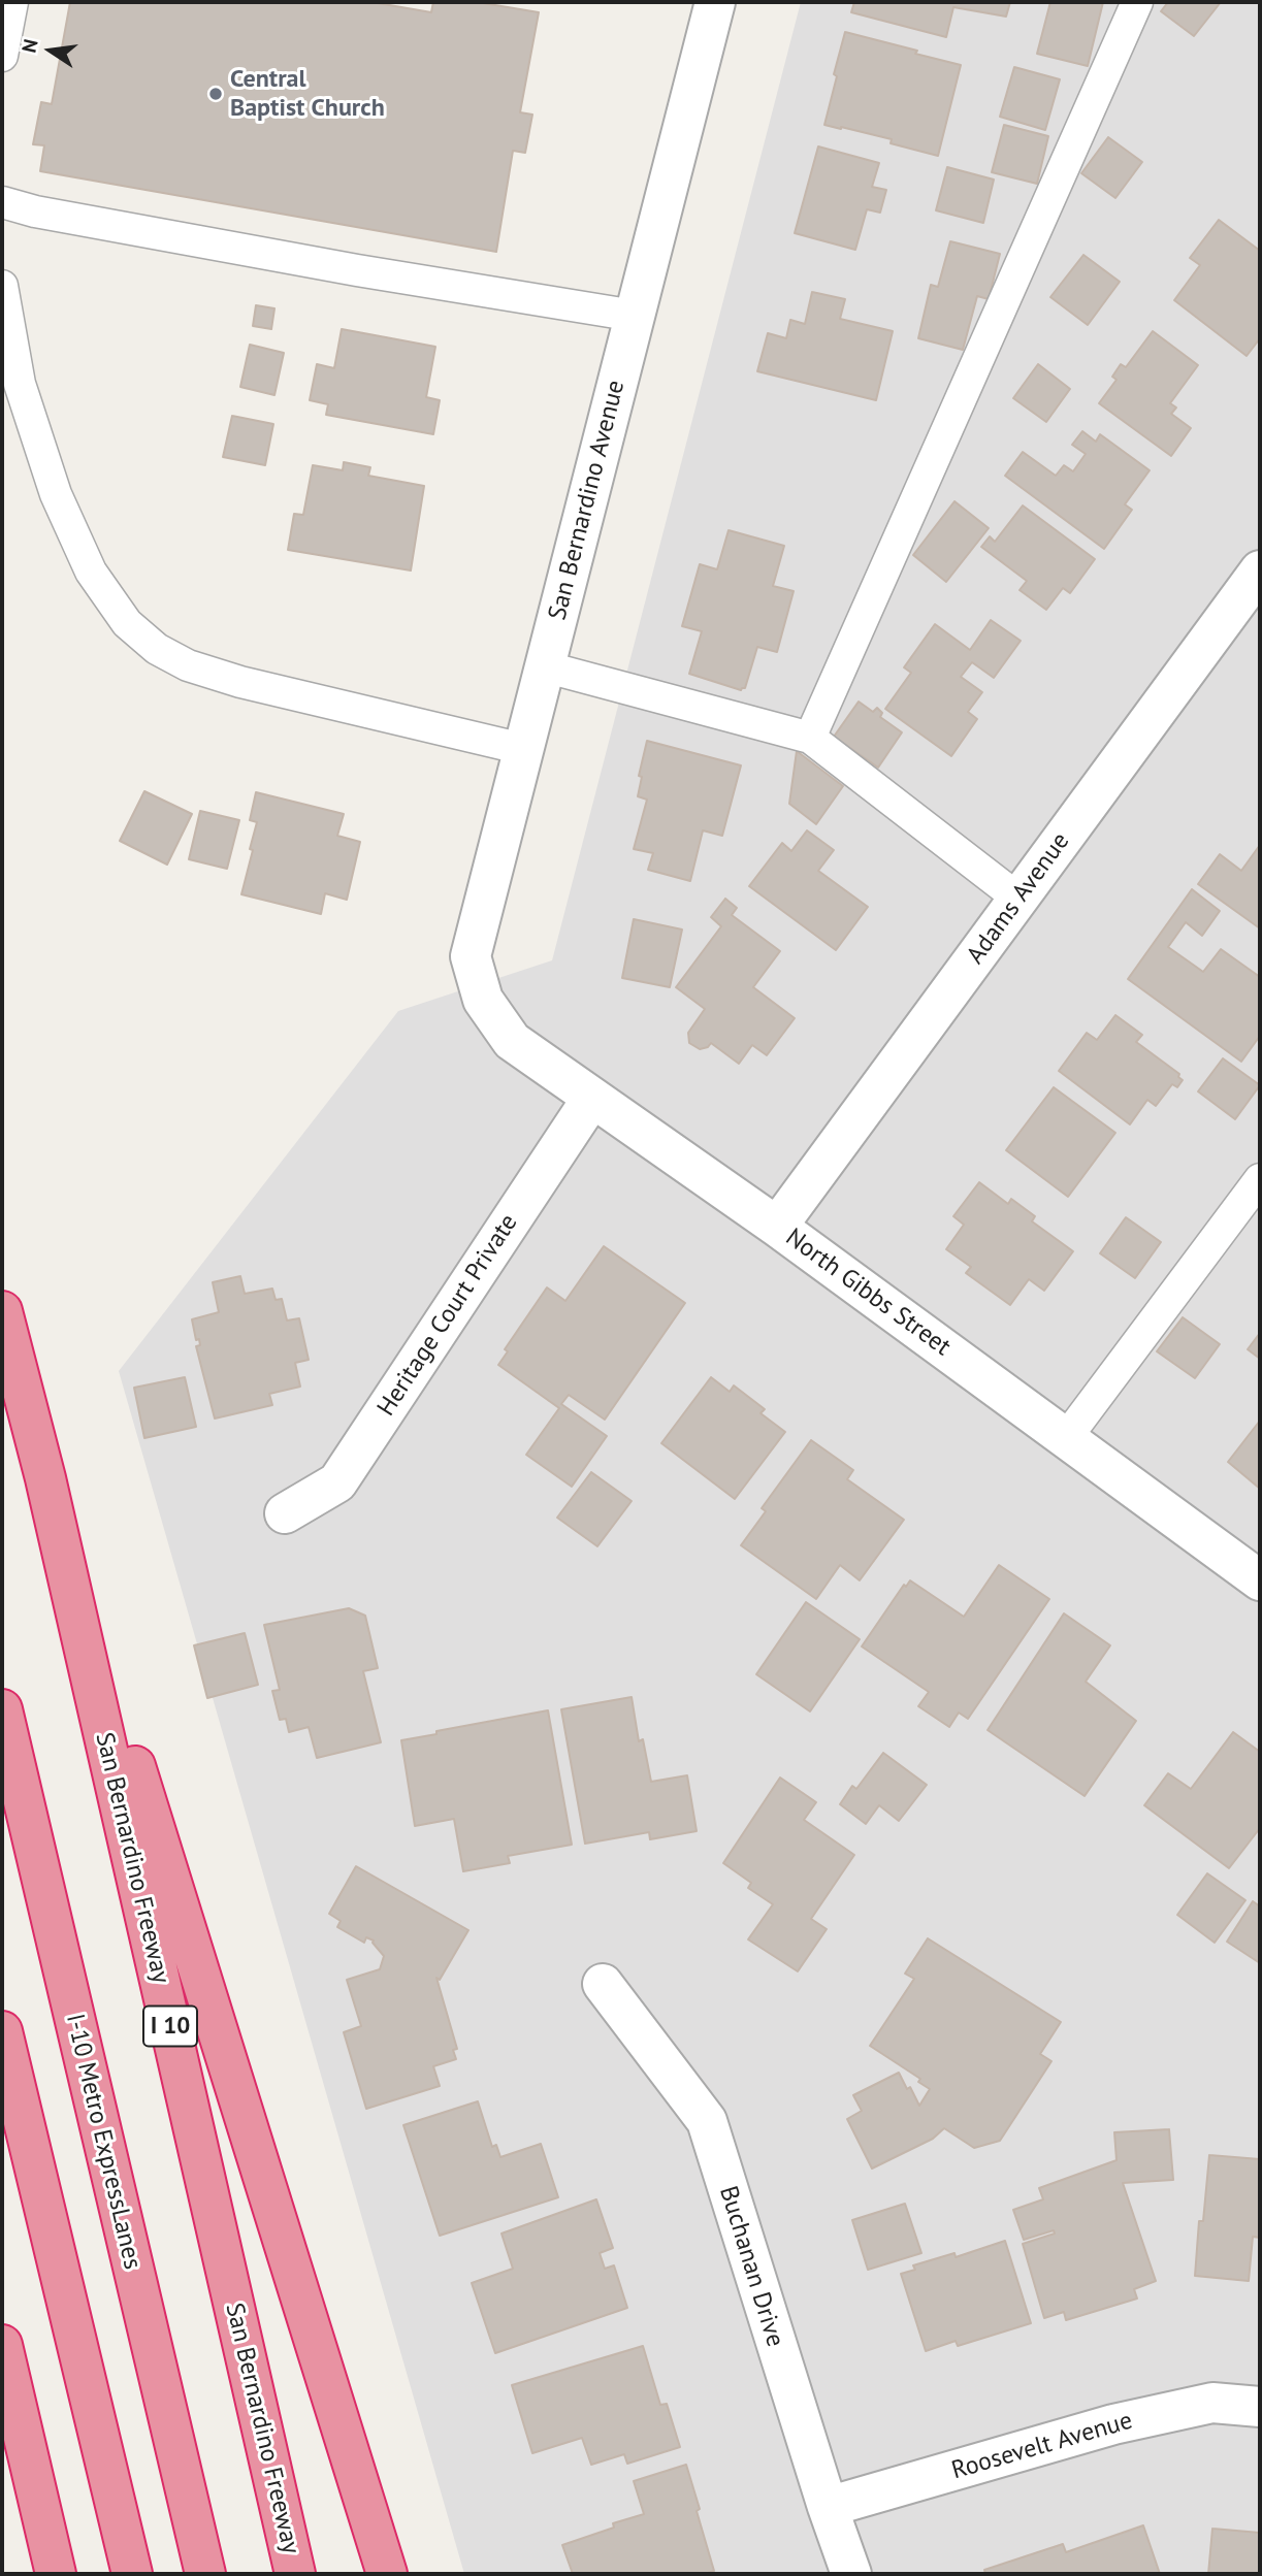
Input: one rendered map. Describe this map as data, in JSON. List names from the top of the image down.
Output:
{
  "streets": {
    "highway": ["San Bernardino Freeway", "I 10", "I-10 Metro ExpressLanes"],
    "street": [
      "San Bernardino Avenue",
      "Adams Avenue",
      "North Gibbs Street",
      "Heritage Court Private",
      "Buchanan Drive",
      "Roosevelt Avenue"
    ]
  },
  "crossings": [
    ["San Bernardino Avenue", "North Gibbs Street"],
    ["Adams Avenue", "North Gibbs Street"],
    ["North Gibbs Street", "Heritage Court Private"],
    ["Buchanan Drive", "Roosevelt Avenue"]
  ],
  "places": ["Central Baptist Church"],
  "north": "left"
}
